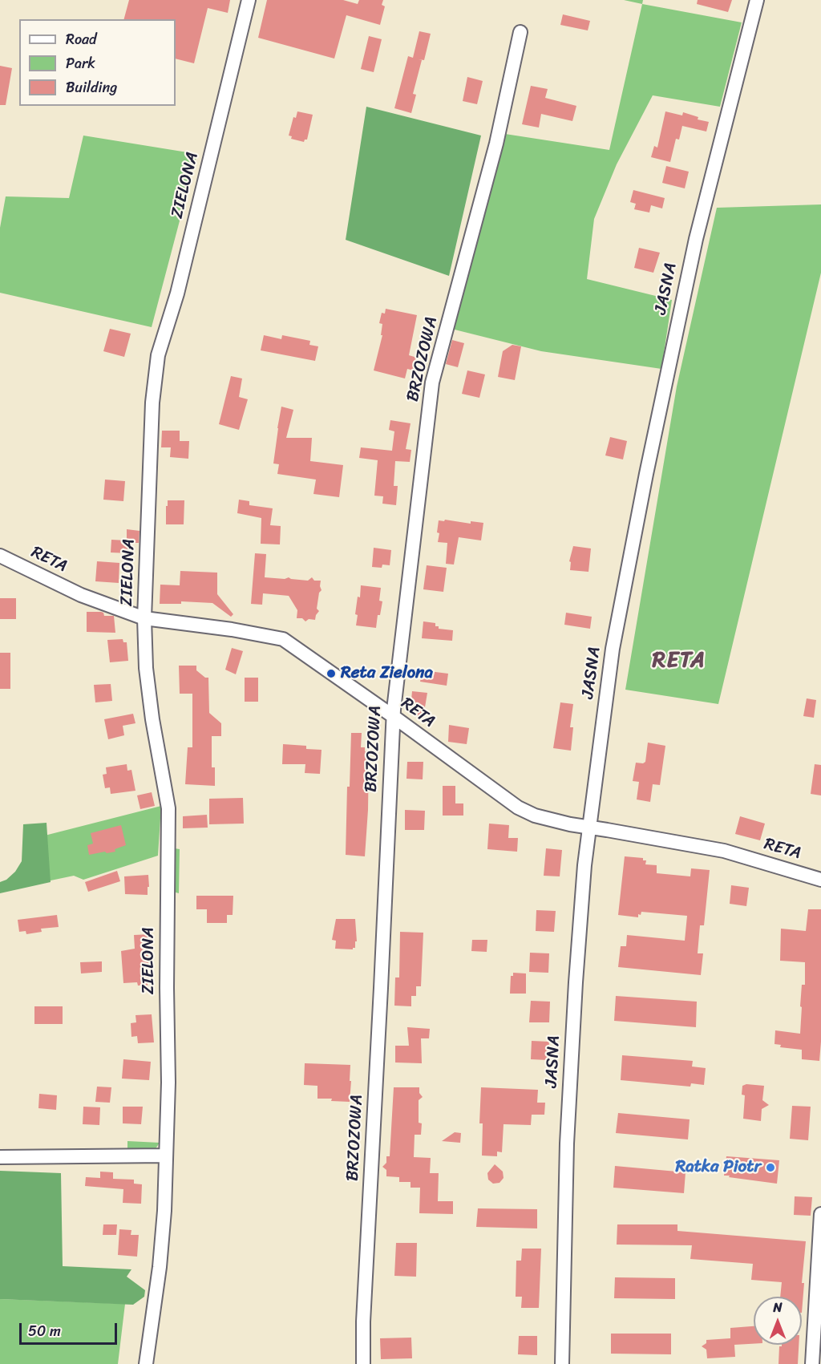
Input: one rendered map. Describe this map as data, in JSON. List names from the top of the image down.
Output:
{
  "streets": {
    "street": [
      "ZIELONA",
      "JASNA",
      "BRZOZOWA",
      "RETA"
    ]
  },
  "crossings": [
    ["ZIELONA", "RETA"],
    ["JASNA", "RETA"],
    ["BRZOZOWA", "RETA"]
  ],
  "districts": ["RETA"],
  "places": ["Reta Zielona", "Ratka Piotr"],
  "legend": ["Road", "Park", "Building"],
  "scale_bar": "50 m",
  "north": "top"
}
